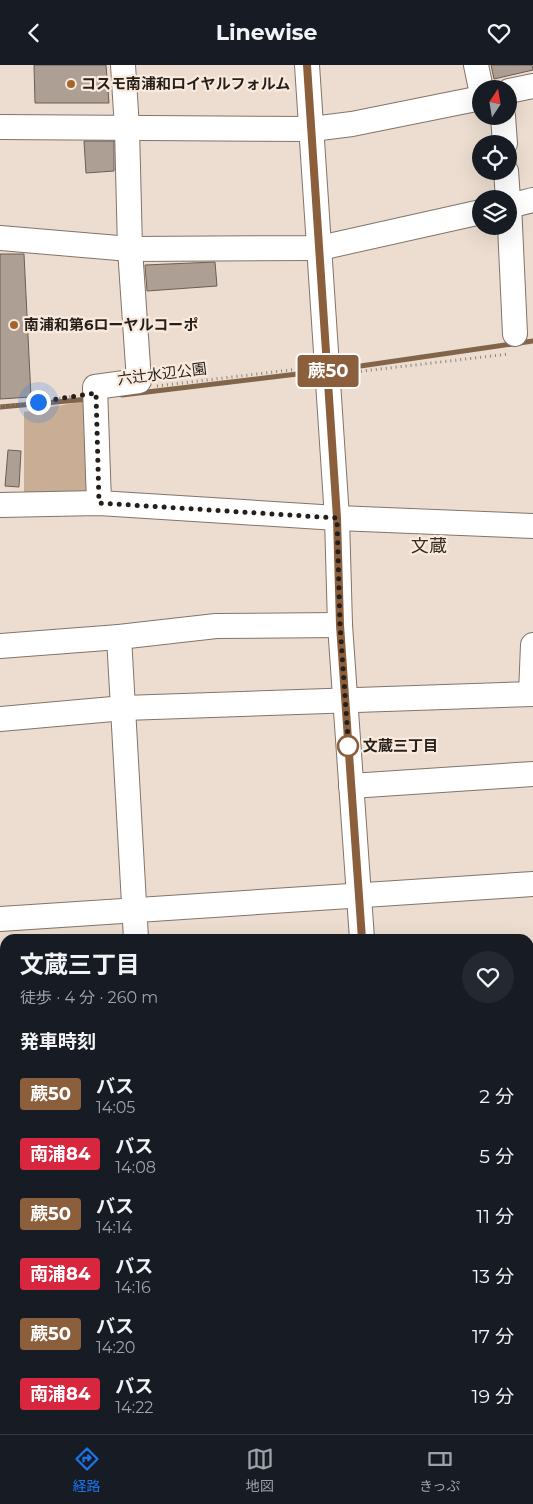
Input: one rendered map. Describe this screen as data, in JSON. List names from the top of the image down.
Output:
{
  "streets": {
    "path": ["六辻水辺公園"]
  },
  "districts": ["文蔵"],
  "places": ["コスモ南浦和ロイヤルフォルム", "南浦和第6ローヤルコーポ", "文蔵三丁目"],
  "lines": ["bus line 蕨50"],
  "north": "top",
  "page": {
    "header": "Linewise",
    "on_map": "蕨50",
    "heading": [
      ["文蔵三丁目", "徒歩 · 4 分 · 260 m"],
      "発車時刻"
    ],
    "list": [
      {
        "mark": "蕨50",
        "name": "バス",
        "note": "14:05",
        "value": "2 分"
      },
      {
        "mark": "南浦84",
        "name": "バス",
        "note": "14:08",
        "value": "5 分"
      },
      {
        "mark": "蕨50",
        "name": "バス",
        "note": "14:14",
        "value": "11 分"
      },
      {
        "mark": "南浦84",
        "name": "バス",
        "note": "14:16",
        "value": "13 分"
      },
      {
        "mark": "蕨50",
        "name": "バス",
        "note": "14:20",
        "value": "17 分"
      },
      {
        "mark": "南浦84",
        "name": "バス",
        "note": "14:22",
        "value": "19 分"
      }
    ],
    "tabs": ["経路", "地図", "きっぷ"]
  }
}
